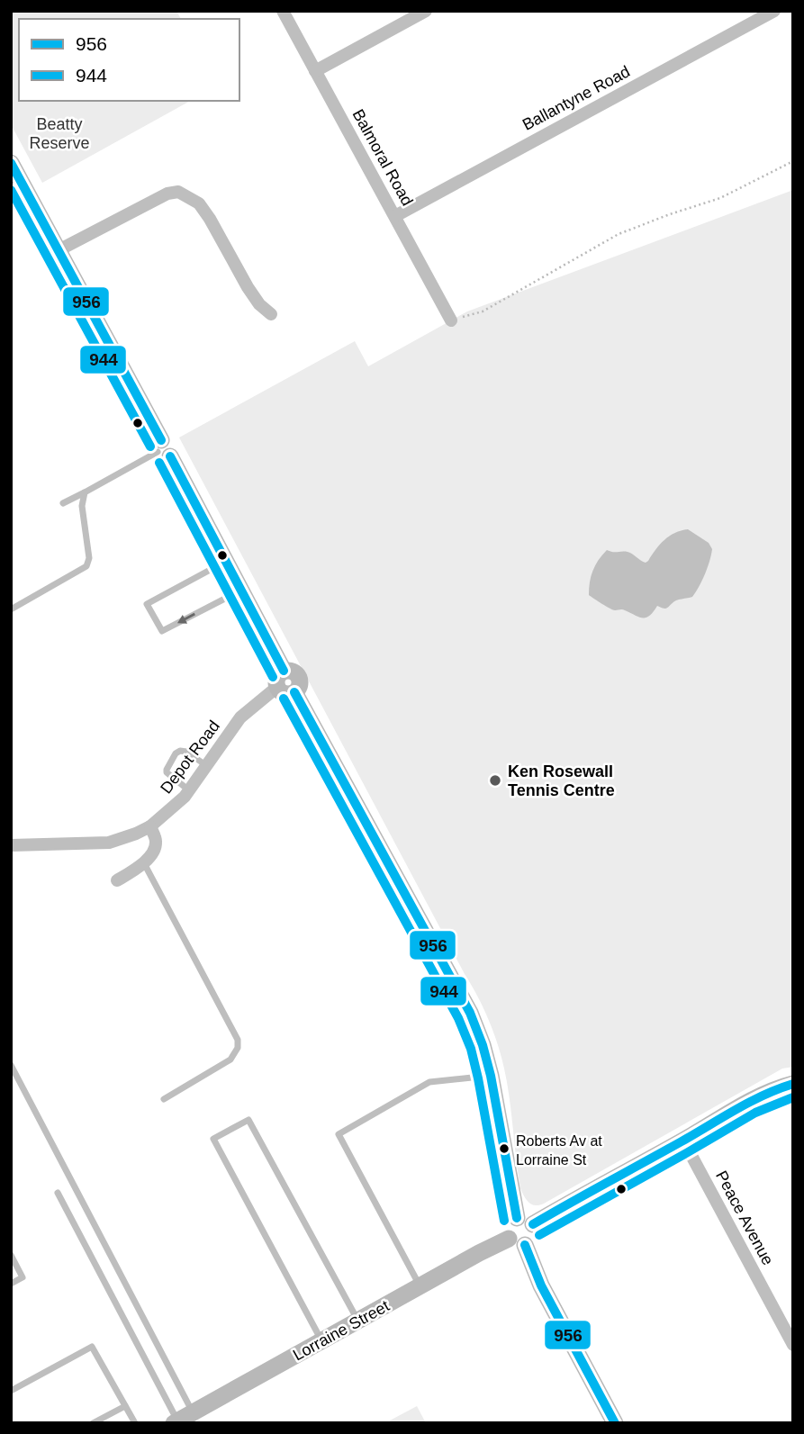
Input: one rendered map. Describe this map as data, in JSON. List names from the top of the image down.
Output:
{
  "streets": {
    "street": [
      "Ballantyne Road",
      "Balmoral Road",
      "Depot Road",
      "Peace Avenue",
      "Lorraine Street"
    ]
  },
  "crossings": [
    ["Ballantyne Road", "Balmoral Road"]
  ],
  "parks": ["Beatty Reserve"],
  "places": ["Ken Rosewall Tennis Centre", "Roberts Av at Lorraine St"],
  "lines": ["transit line 956", "transit line 944"],
  "legend": ["956", "944"]
}
